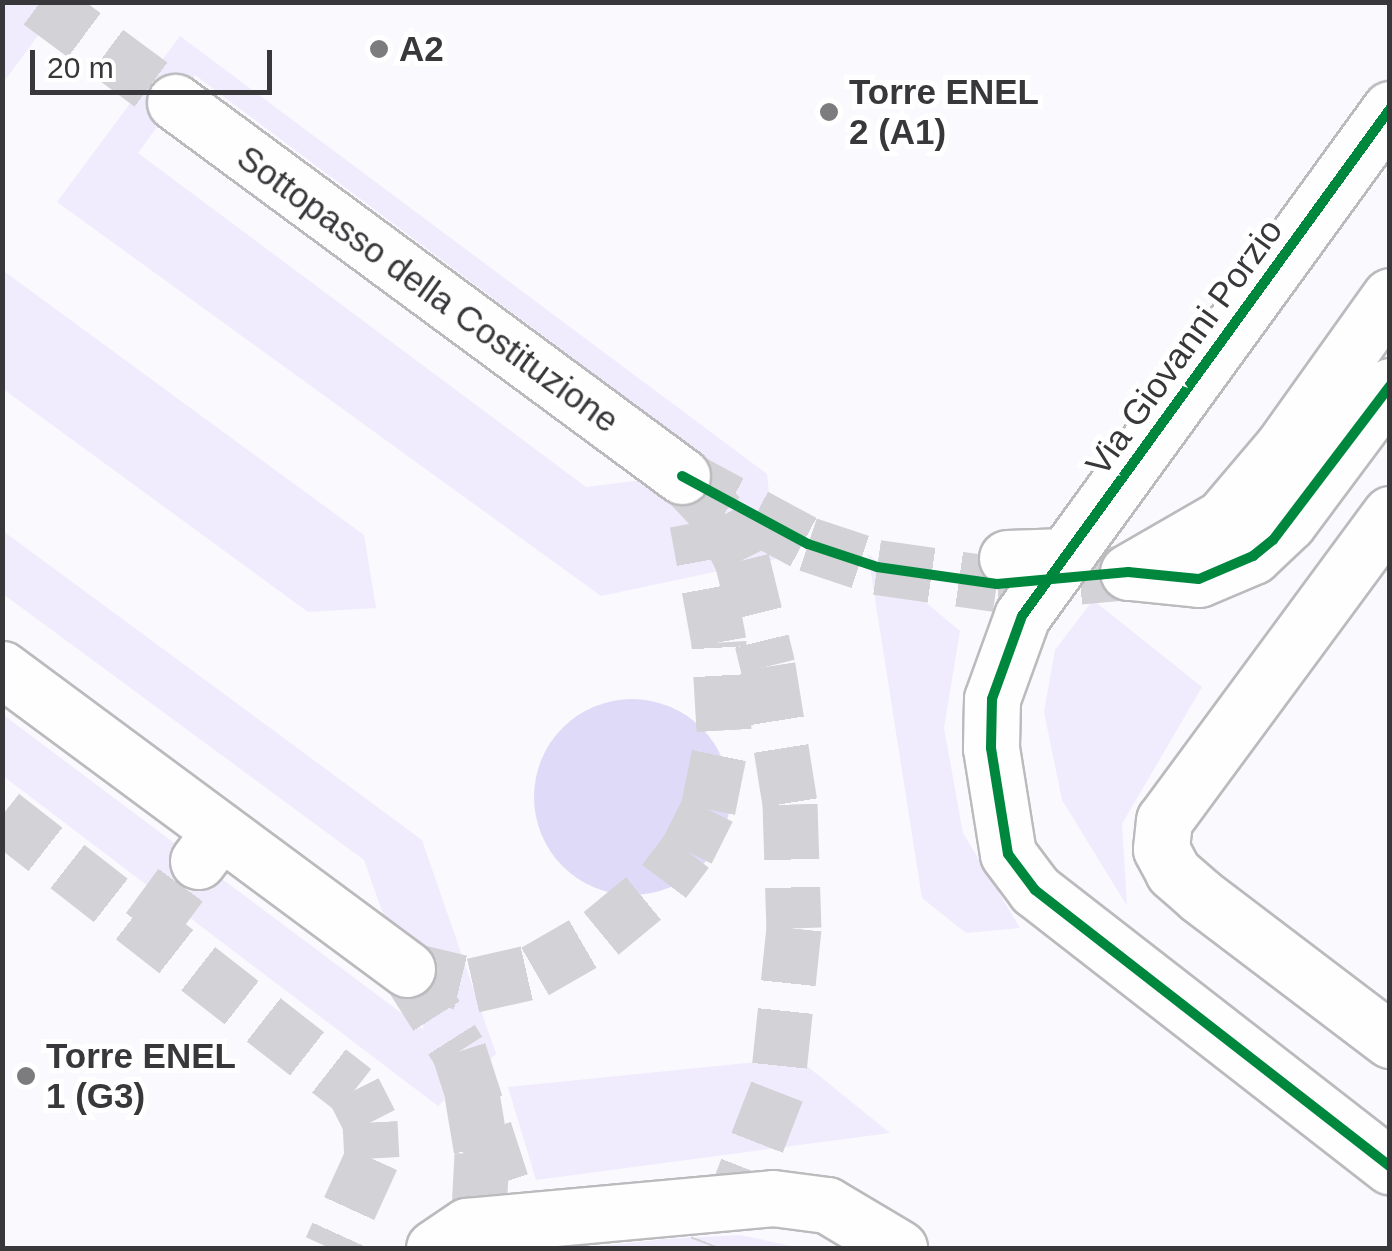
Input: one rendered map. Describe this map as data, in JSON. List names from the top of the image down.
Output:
{
  "streets": {
    "street": ["Sottopasso della Costituzione", "Via Giovanni Porzio"]
  },
  "places": ["A2", "Torre ENEL 2 (A1)", "Torre ENEL 1 (G3)"],
  "scale_bar": "20 m"
}
